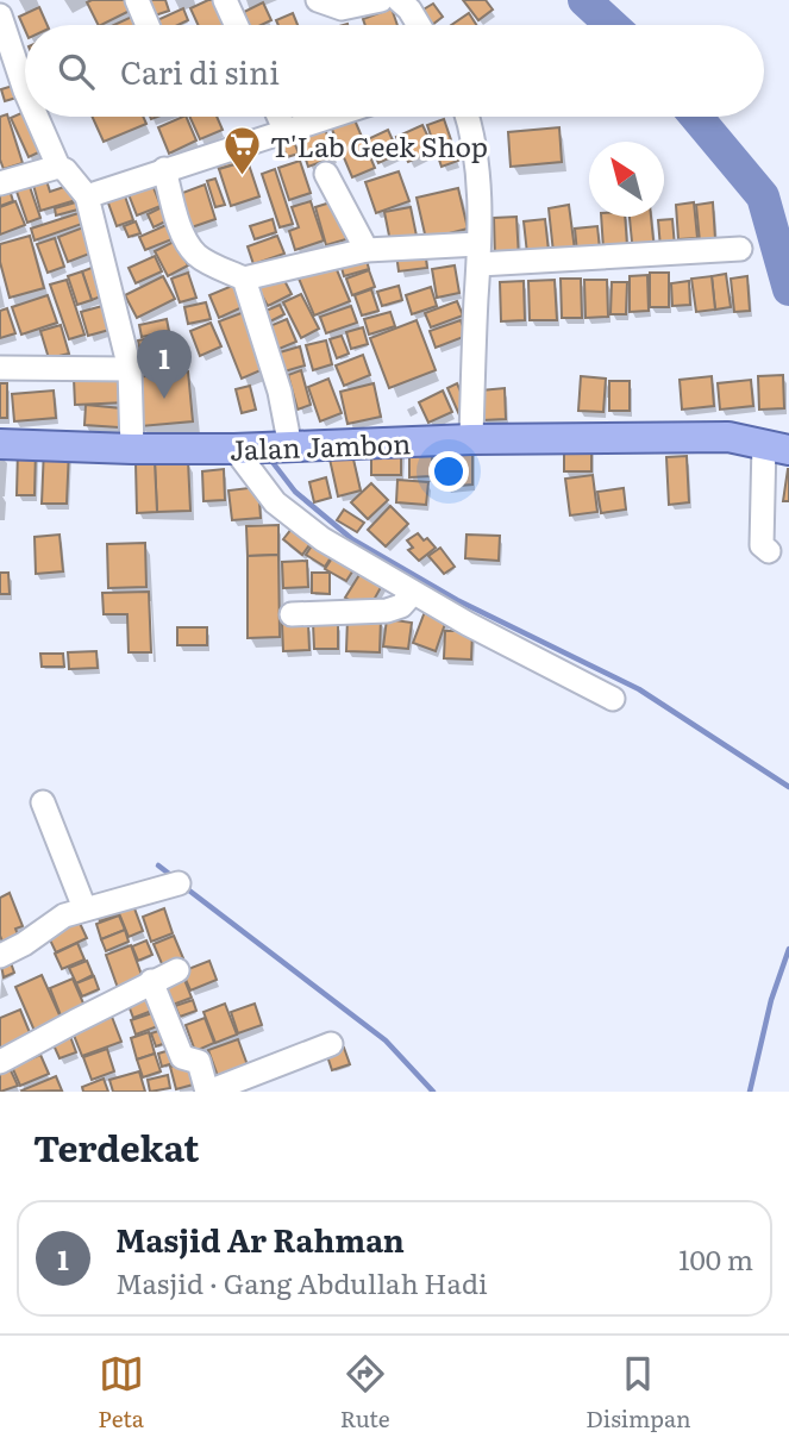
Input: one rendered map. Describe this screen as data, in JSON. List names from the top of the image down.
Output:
{
  "streets": {
    "main road": ["Jalan Jambon"]
  },
  "places": {
    "supermarket": ["T'Lab Geek Shop"]
  },
  "north": "top left",
  "page": {
    "search": "Cari di sini",
    "pins": "1",
    "heading": "Terdekat",
    "list": [
      {
        "mark": "1",
        "name": "Masjid Ar Rahman",
        "note": "Masjid · Gang Abdullah Hadi",
        "value": "100 m"
      }
    ],
    "nav": ["Peta", "Rute", "Disimpan"]
  }
}
